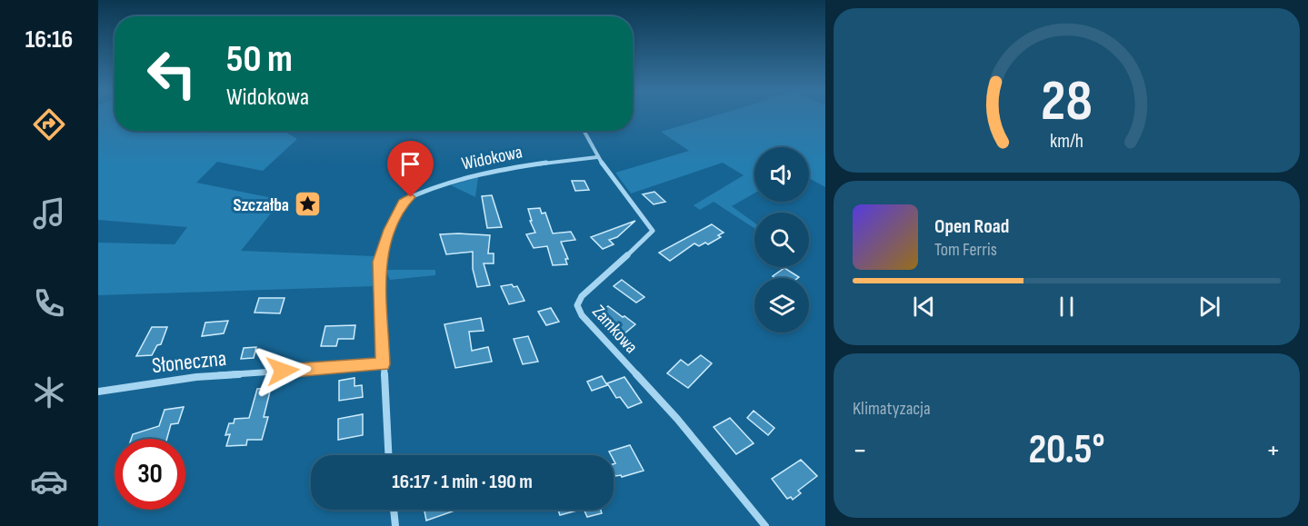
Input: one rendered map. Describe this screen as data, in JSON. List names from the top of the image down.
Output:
{
  "streets": {
    "street": ["Widokowa", "Zamkowa", "Słoneczna"]
  },
  "crossings": [
    ["Widokowa", "Zamkowa"],
    ["Widokowa", "Słoneczna"]
  ],
  "places": {
    "place": ["Szczałba"]
  },
  "page": {
    "tabs": "16:16",
    "turn": ["50 m", "Widokowa"],
    "song": ["Open Road", "Tom Ferris"],
    "tile": "Klimatyzacja",
    "heat": ["−", "20.5°", "+"],
    "limit": "30",
    "trip": "16:17 · 1 min · 190 m",
    "gauge": ["28", "km/h"]
  }
}
